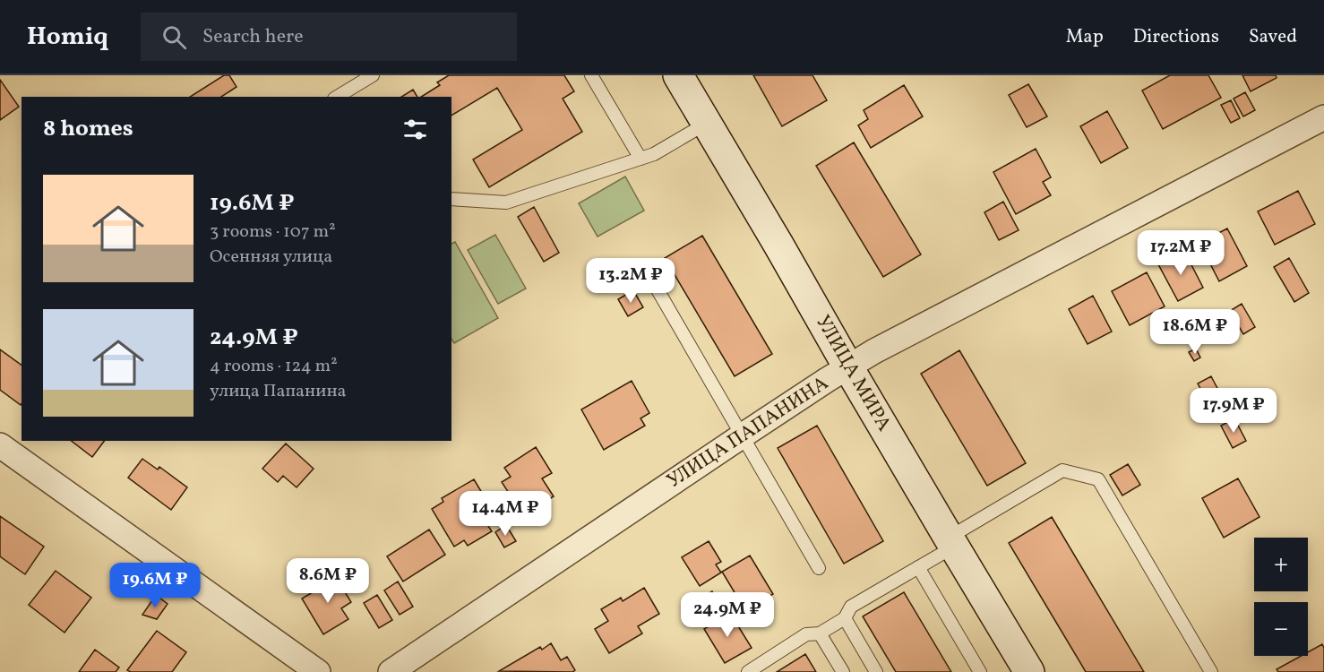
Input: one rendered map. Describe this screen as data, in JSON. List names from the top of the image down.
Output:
{
  "streets": {
    "street": ["УЛИЦА МИРА", "УЛИЦА ПАПАНИНА"]
  },
  "crossings": [
    ["УЛИЦА МИРА", "УЛИЦА ПАПАНИНА"]
  ],
  "page": {
    "header": "Homiq",
    "search": "Search here",
    "nav": ["Map", "Directions", "Saved"],
    "heading": "8 homes",
    "list": [
      {
        "name": "19.6M ₽",
        "note": "3 rooms · 107 m² · Осенняя улица"
      },
      {
        "name": "24.9M ₽",
        "note": "4 rooms · 124 m² · улица Папанина"
      }
    ],
    "price": [
      "17.2M ₽",
      "13.2M ₽",
      "18.6M ₽",
      "17.9M ₽",
      "14.4M ₽",
      "8.6M ₽",
      "19.6M ₽",
      "24.9M ₽"
    ],
    "map_buttons": ["+", "−"]
  }
}
